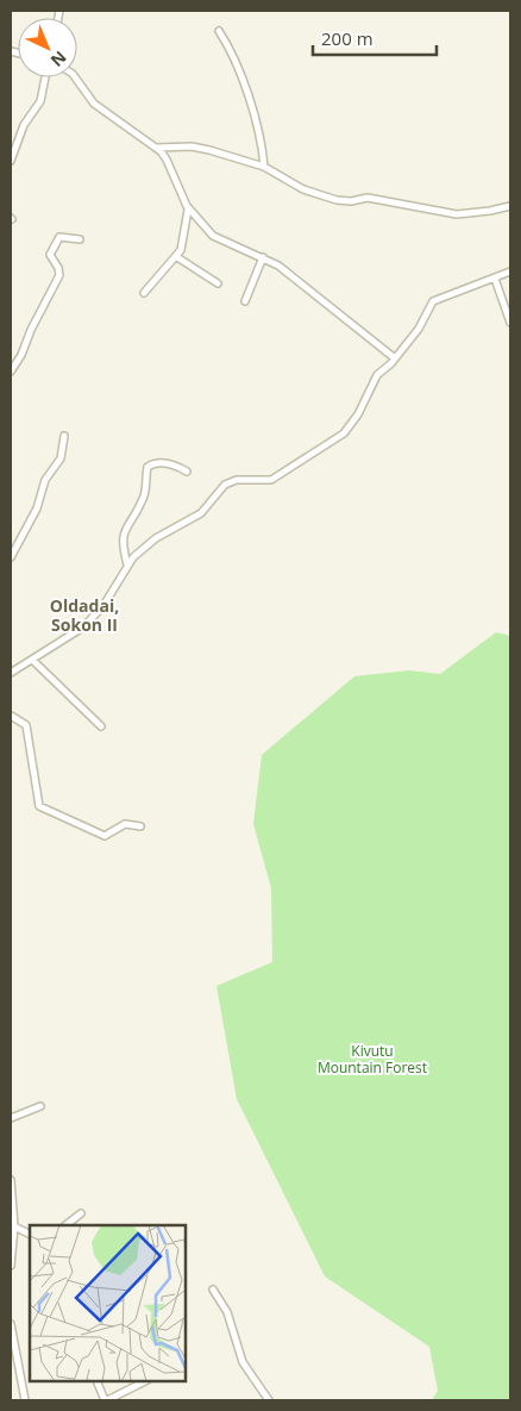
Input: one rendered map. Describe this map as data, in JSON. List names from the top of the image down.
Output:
{
  "districts": ["Oldadai, Sokon II"],
  "parks": ["Kivutu Mountain Forest"],
  "scale_bar": "200 m",
  "north": "bottom right"
}
